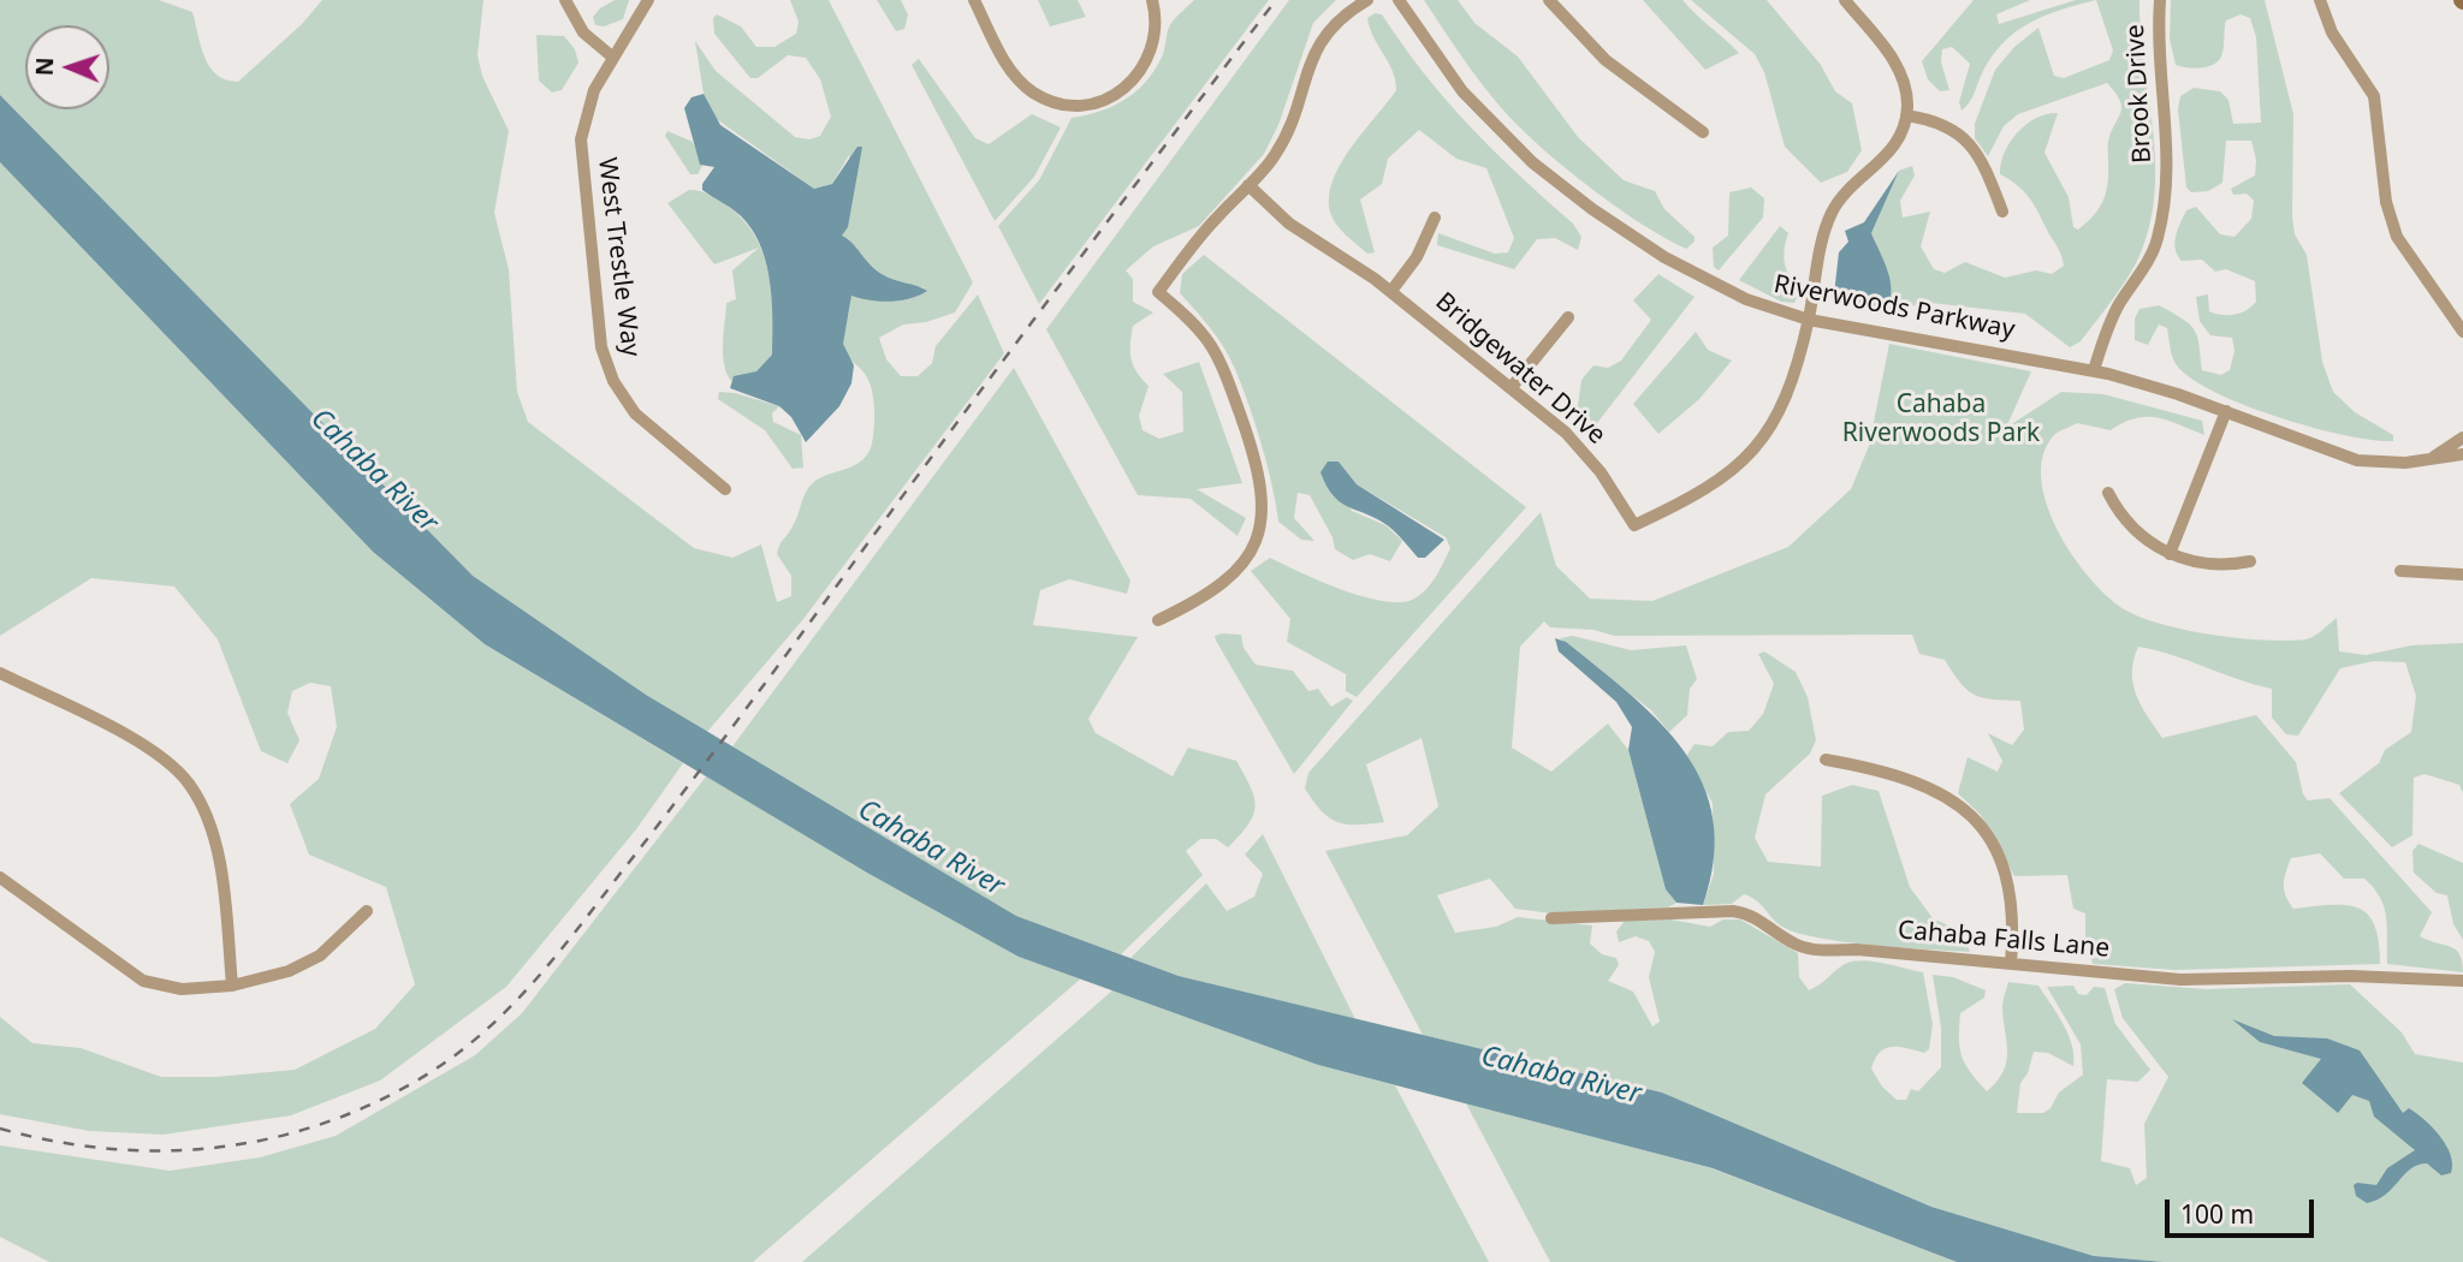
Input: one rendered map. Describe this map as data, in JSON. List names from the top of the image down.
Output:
{
  "streets": {
    "street": [
      "Brook Drive",
      "West Trestle Way",
      "Riverwoods Parkway",
      "Bridgewater Drive",
      "Cahaba Falls Lane"
    ]
  },
  "crossings": [
    ["Brook Drive", "Riverwoods Parkway"],
    ["Riverwoods Parkway", "Bridgewater Drive"]
  ],
  "water": ["Cahaba River"],
  "parks": ["Cahaba Riverwoods Park"],
  "scale_bar": "100 m",
  "north": "left"
}
